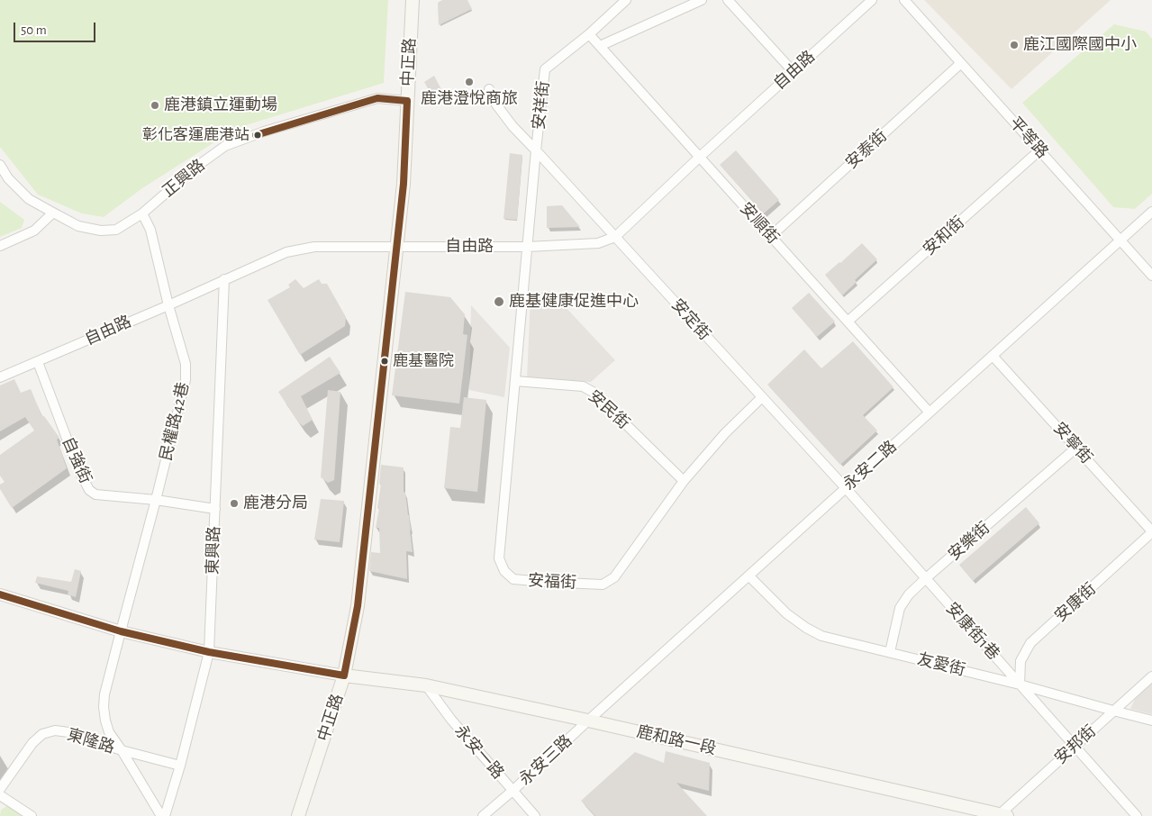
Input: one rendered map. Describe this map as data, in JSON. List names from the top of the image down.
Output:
{
  "streets": {
    "main road": ["中正路", "鹿和路一段"],
    "street": [
      "自由路",
      "安祥街",
      "平等路",
      "安泰街",
      "正興路",
      "安順街",
      "安和街",
      "安定街",
      "安民街",
      "民權路42巷",
      "安寧街",
      "自強街",
      "永安二路",
      "安樂街",
      "東興路",
      "安福街",
      "安康街",
      "安康街1巷",
      "友愛街",
      "東隆路",
      "安邦街",
      "永安一路",
      "永安三路"
    ]
  },
  "crossings": [
    ["中正路", "自由路"],
    ["中正路", "正興路"],
    ["中正路", "鹿和路一段"],
    ["自由路", "安祥街"],
    ["自由路", "安順街"],
    ["自由路", "安定街"],
    ["自由路", "民權路42巷"],
    ["自由路", "自強街"],
    ["自由路", "東興路"],
    ["自由路", "安福街"],
    ["安祥街", "安順街"],
    ["安祥街", "安定街"],
    ["安祥街", "安福街"],
    ["平等路", "安泰街"],
    ["平等路", "安和街"],
    ["平等路", "永安二路"],
    ["安泰街", "安順街"],
    ["正興路", "民權路42巷"],
    ["安順街", "安和街"],
    ["安順街", "永安二路"],
    ["安定街", "永安二路"],
    ["安定街", "安福街"],
    ["安定街", "安康街1巷"],
    ["安民街", "安福街"],
    ["民權路42巷", "自強街"],
    ["民權路42巷", "東隆路"],
    ["安寧街", "永安二路"],
    ["安寧街", "安樂街"],
    ["安寧街", "安康街"],
    ["自強街", "東興路"],
    ["永安二路", "安康街1巷"],
    ["永安二路", "友愛街"],
    ["永安二路", "鹿和路一段"],
    ["永安二路", "永安三路"],
    ["安樂街", "安康街1巷"],
    ["安樂街", "友愛街"],
    ["東興路", "東隆路"],
    ["安康街", "安康街1巷"],
    ["安康街", "友愛街"],
    ["安康街1巷", "友愛街"],
    ["安康街1巷", "安邦街"],
    ["友愛街", "安邦街"],
    ["鹿和路一段", "安邦街"],
    ["鹿和路一段", "永安一路"],
    ["鹿和路一段", "永安三路"],
    ["永安一路", "永安三路"]
  ],
  "places": [
    "鹿江國際國中小",
    "鹿港澄悅商旅",
    "鹿港鎮立運動場",
    "彰化客運鹿港站",
    "鹿基健康促進中心",
    "鹿基醫院",
    "鹿港分局"
  ],
  "scale_bar": "50 m"
}
